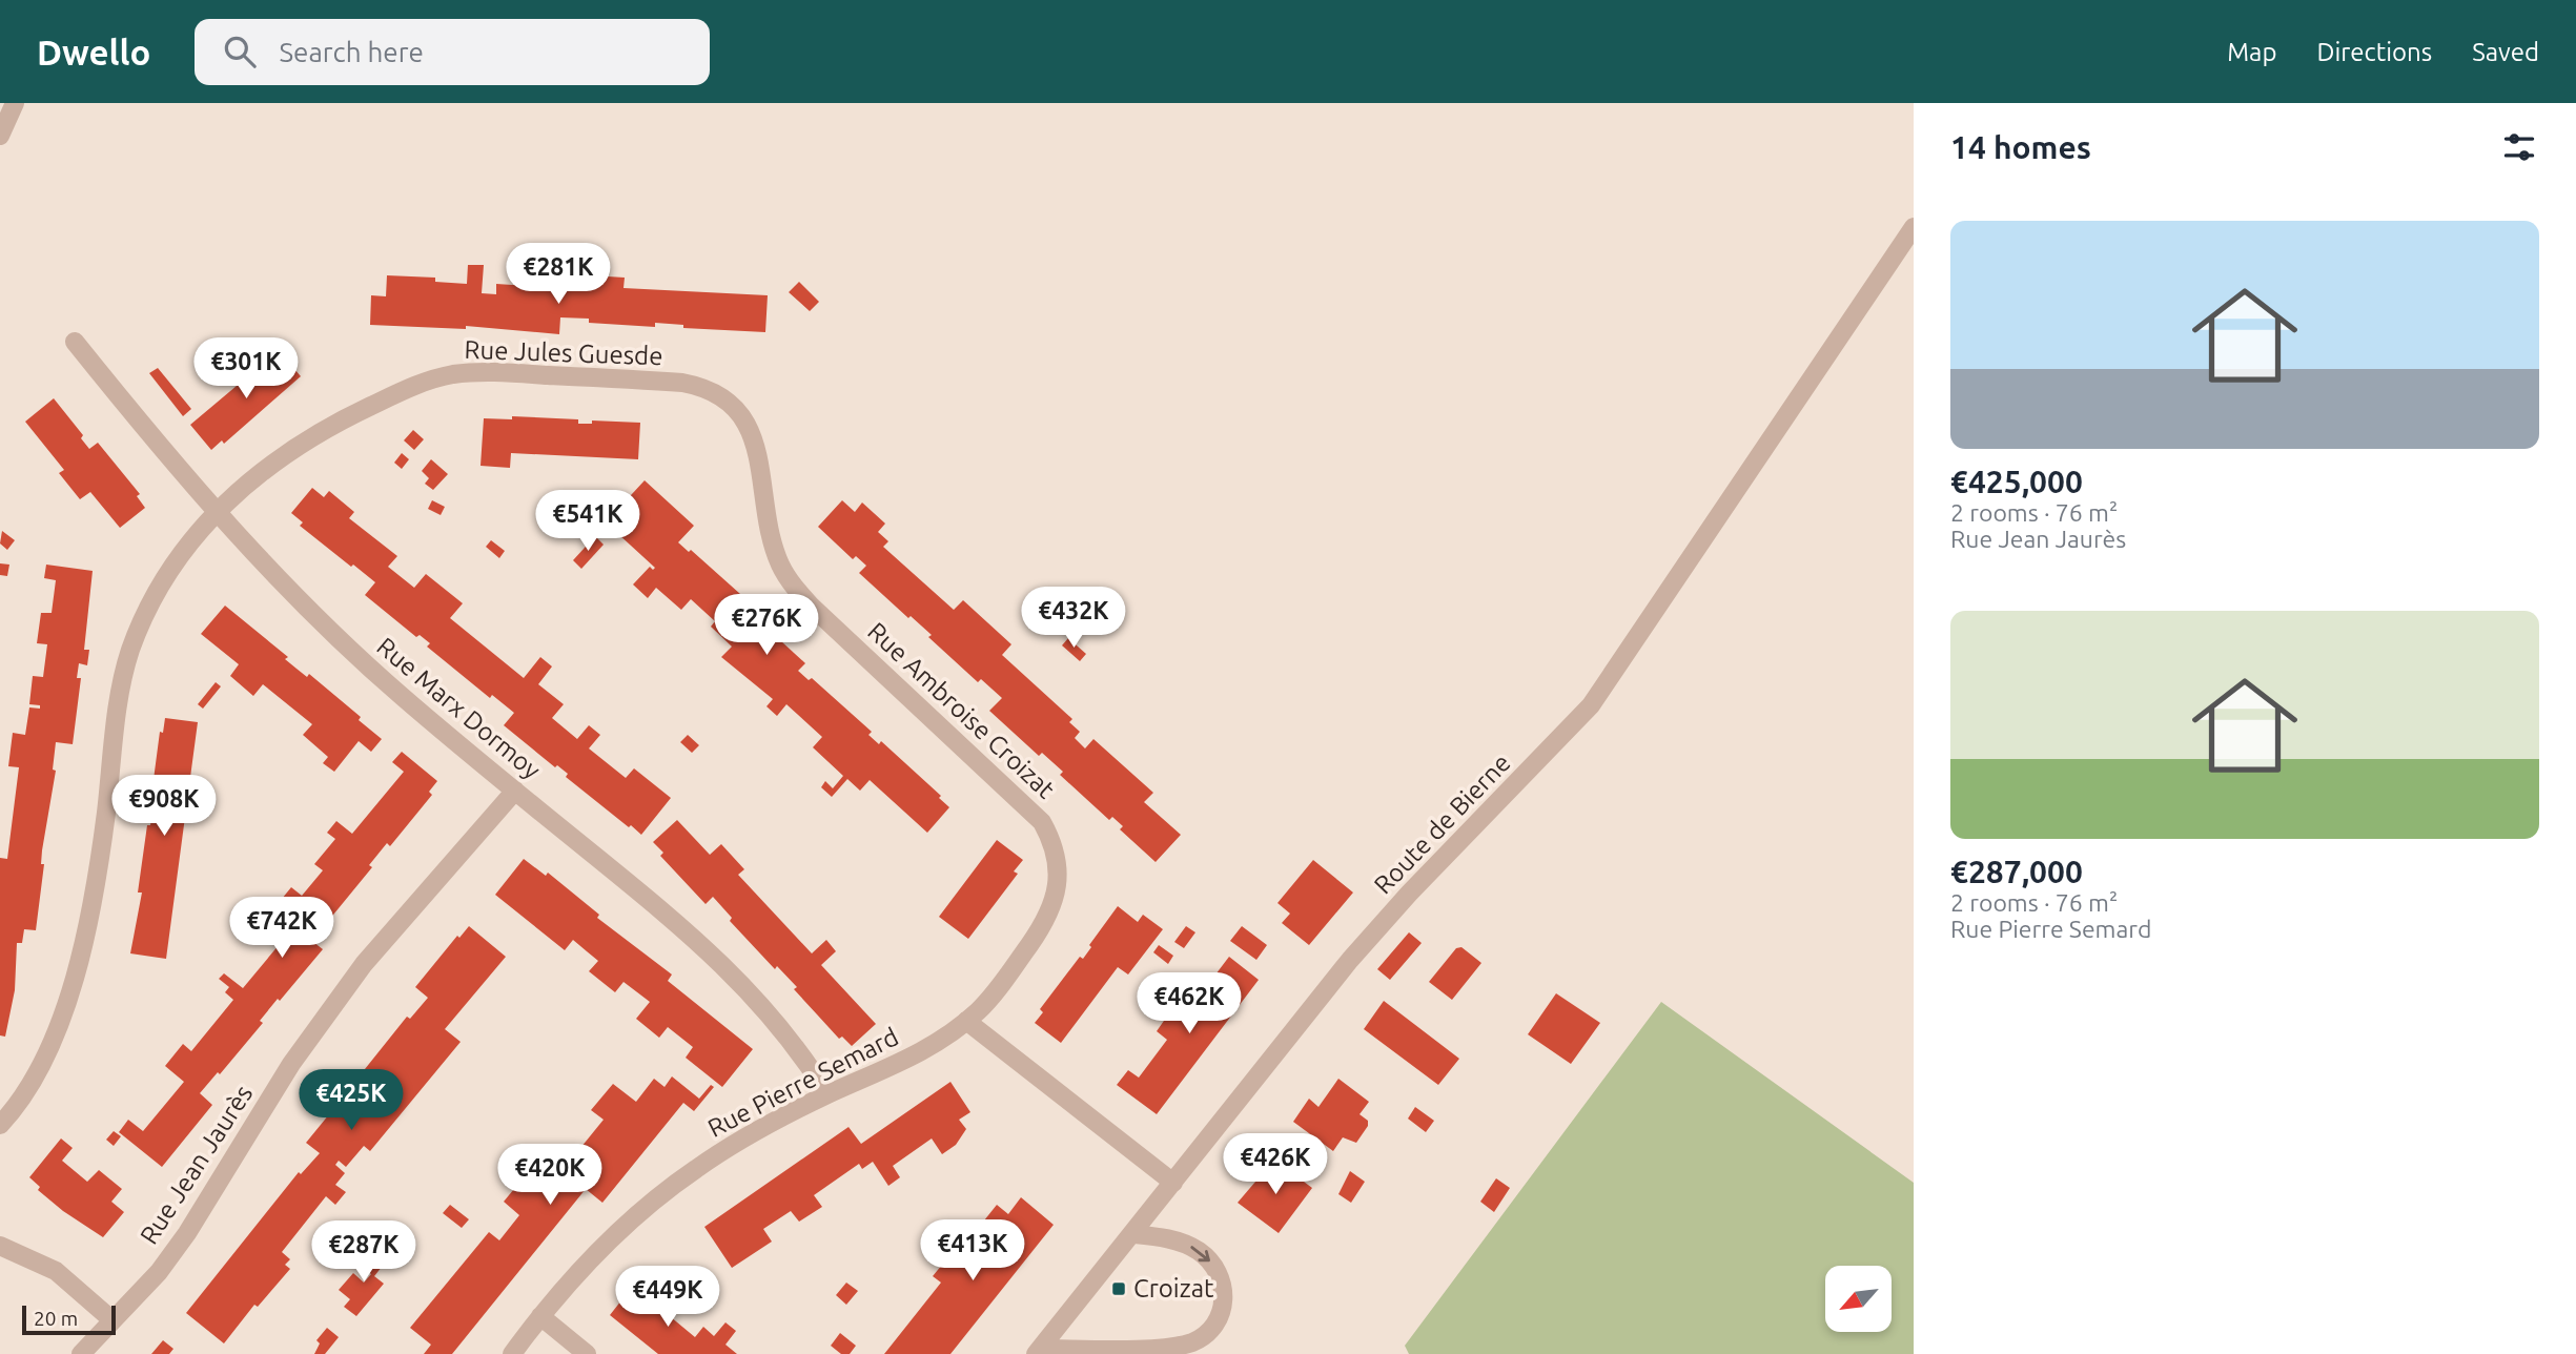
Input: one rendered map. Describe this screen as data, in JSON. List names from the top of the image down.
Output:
{
  "streets": {
    "street": [
      "Rue Jules Guesde",
      "Rue Marx Dormoy",
      "Rue Ambroise Croizat",
      "Route de Bierne",
      "Rue Pierre Semard",
      "Rue Jean Jaurès"
    ]
  },
  "crossings": [
    ["Rue Jules Guesde", "Rue Marx Dormoy"],
    ["Rue Jules Guesde", "Rue Ambroise Croizat"],
    ["Rue Marx Dormoy", "Rue Pierre Semard"],
    ["Rue Marx Dormoy", "Rue Jean Jaurès"],
    ["Rue Ambroise Croizat", "Rue Pierre Semard"]
  ],
  "places": {
    "transit": ["Croizat"]
  },
  "scale_bar": "20 m",
  "north": "bottom left",
  "page": {
    "header": "Dwello",
    "search": "Search here",
    "nav": ["Map", "Directions", "Saved"],
    "heading": "14 homes",
    "list": [
      {
        "name": "€425,000",
        "note": "2 rooms · 76 m² · Rue Jean Jaurès"
      },
      {
        "name": "€287,000",
        "note": "2 rooms · 76 m² · Rue Pierre Semard"
      }
    ],
    "price": [
      "€281K",
      "€301K",
      "€541K",
      "€432K",
      "€276K",
      "€908K",
      "€742K",
      "€462K",
      "€425K",
      "€426K",
      "€420K",
      "€413K",
      "€287K",
      "€449K"
    ],
    "scale": "20 m"
  }
}
